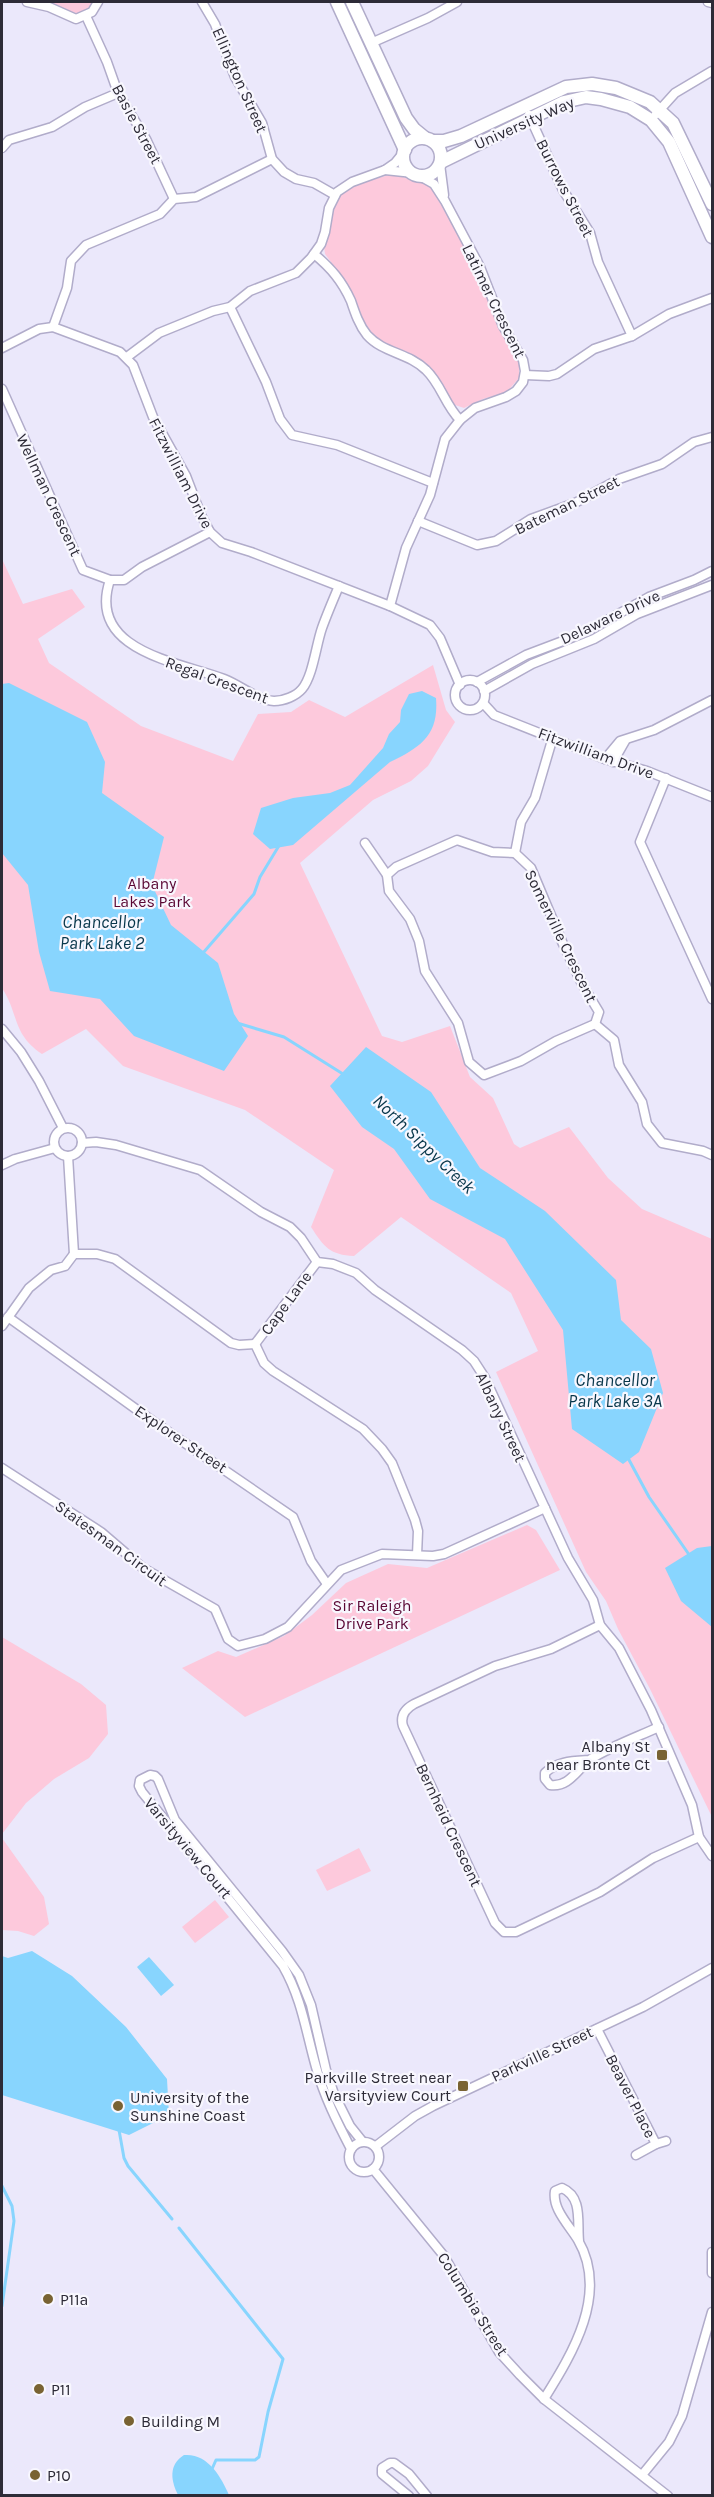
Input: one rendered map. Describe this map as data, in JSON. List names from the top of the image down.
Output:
{
  "streets": {
    "street": [
      "Ellington Street",
      "University Way",
      "Basie Street",
      "Burrows Street",
      "Latimer Crescent",
      "Fitzwilliam Drive",
      "Wellman Crescent",
      "Bateman Street",
      "Delaware Drive",
      "Regal Crescent",
      "Somerville Crescent",
      "Cape Lane",
      "Albany Street",
      "Explorer Street",
      "Statesman Circuit",
      "Bernheid Crescent",
      "Varsityview Court",
      "Parkville Street",
      "Beaver Place",
      "Columbia Street"
    ]
  },
  "crossings": [
    ["University Way", "Burrows Street"],
    ["University Way", "Latimer Crescent"],
    ["Latimer Crescent", "Fitzwilliam Drive"],
    ["Latimer Crescent", "Bateman Street"],
    ["Fitzwilliam Drive", "Delaware Drive"],
    ["Fitzwilliam Drive", "Regal Crescent"],
    ["Fitzwilliam Drive", "Somerville Crescent"],
    ["Wellman Crescent", "Regal Crescent"],
    ["Cape Lane", "Albany Street"],
    ["Albany Street", "Bernheid Crescent"],
    ["Explorer Street", "Statesman Circuit"],
    ["Varsityview Court", "Parkville Street"],
    ["Varsityview Court", "Columbia Street"],
    ["Parkville Street", "Beaver Place"],
    ["Parkville Street", "Columbia Street"]
  ],
  "water": ["Chancellor Park Lake 2", "North Sippy Creek", "Chancellor Park Lake 3A"],
  "parks": ["Albany Lakes Park", "Sir Raleigh Drive Park"],
  "places": {
    "transit": ["Albany St near Bronte Ct", "Parkville Street near Varsityview Court"],
    "other": [
      "University of the Sunshine Coast",
      "P11a",
      "P11",
      "Building M",
      "P10"
    ]
  }
}
